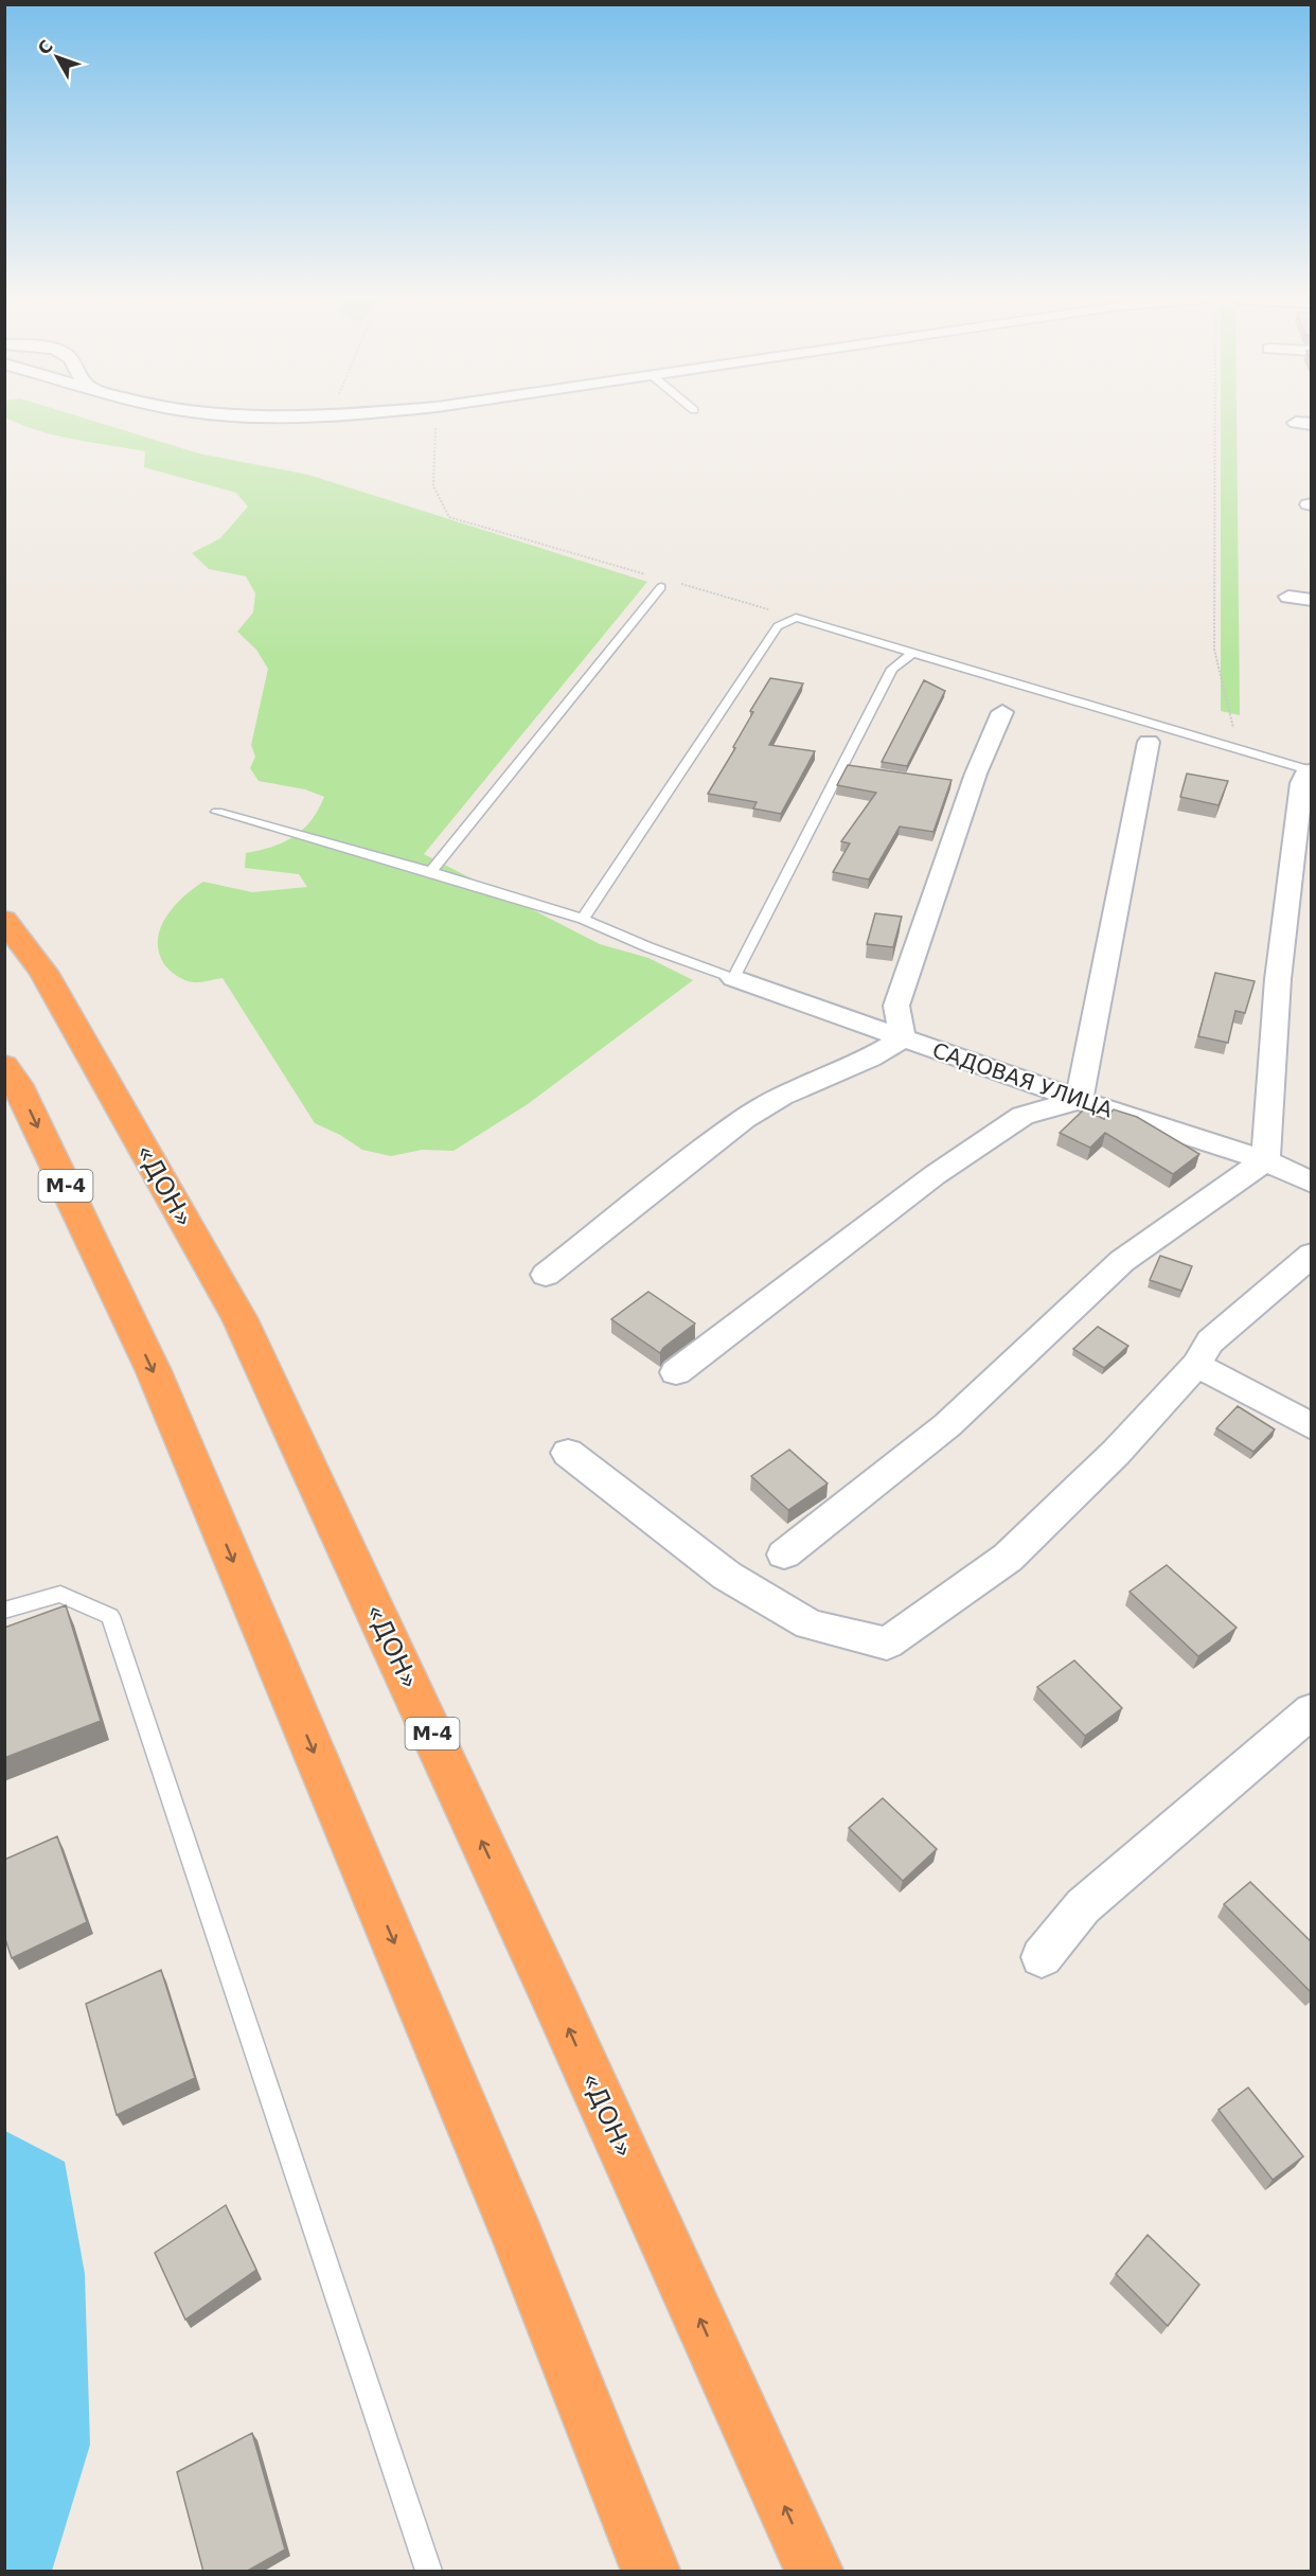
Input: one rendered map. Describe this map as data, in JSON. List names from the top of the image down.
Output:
{
  "streets": {
    "highway": ["М-4", "«ДОН»"],
    "street": ["САДОВАЯ УЛИЦА"]
  },
  "north": "top left"
}
